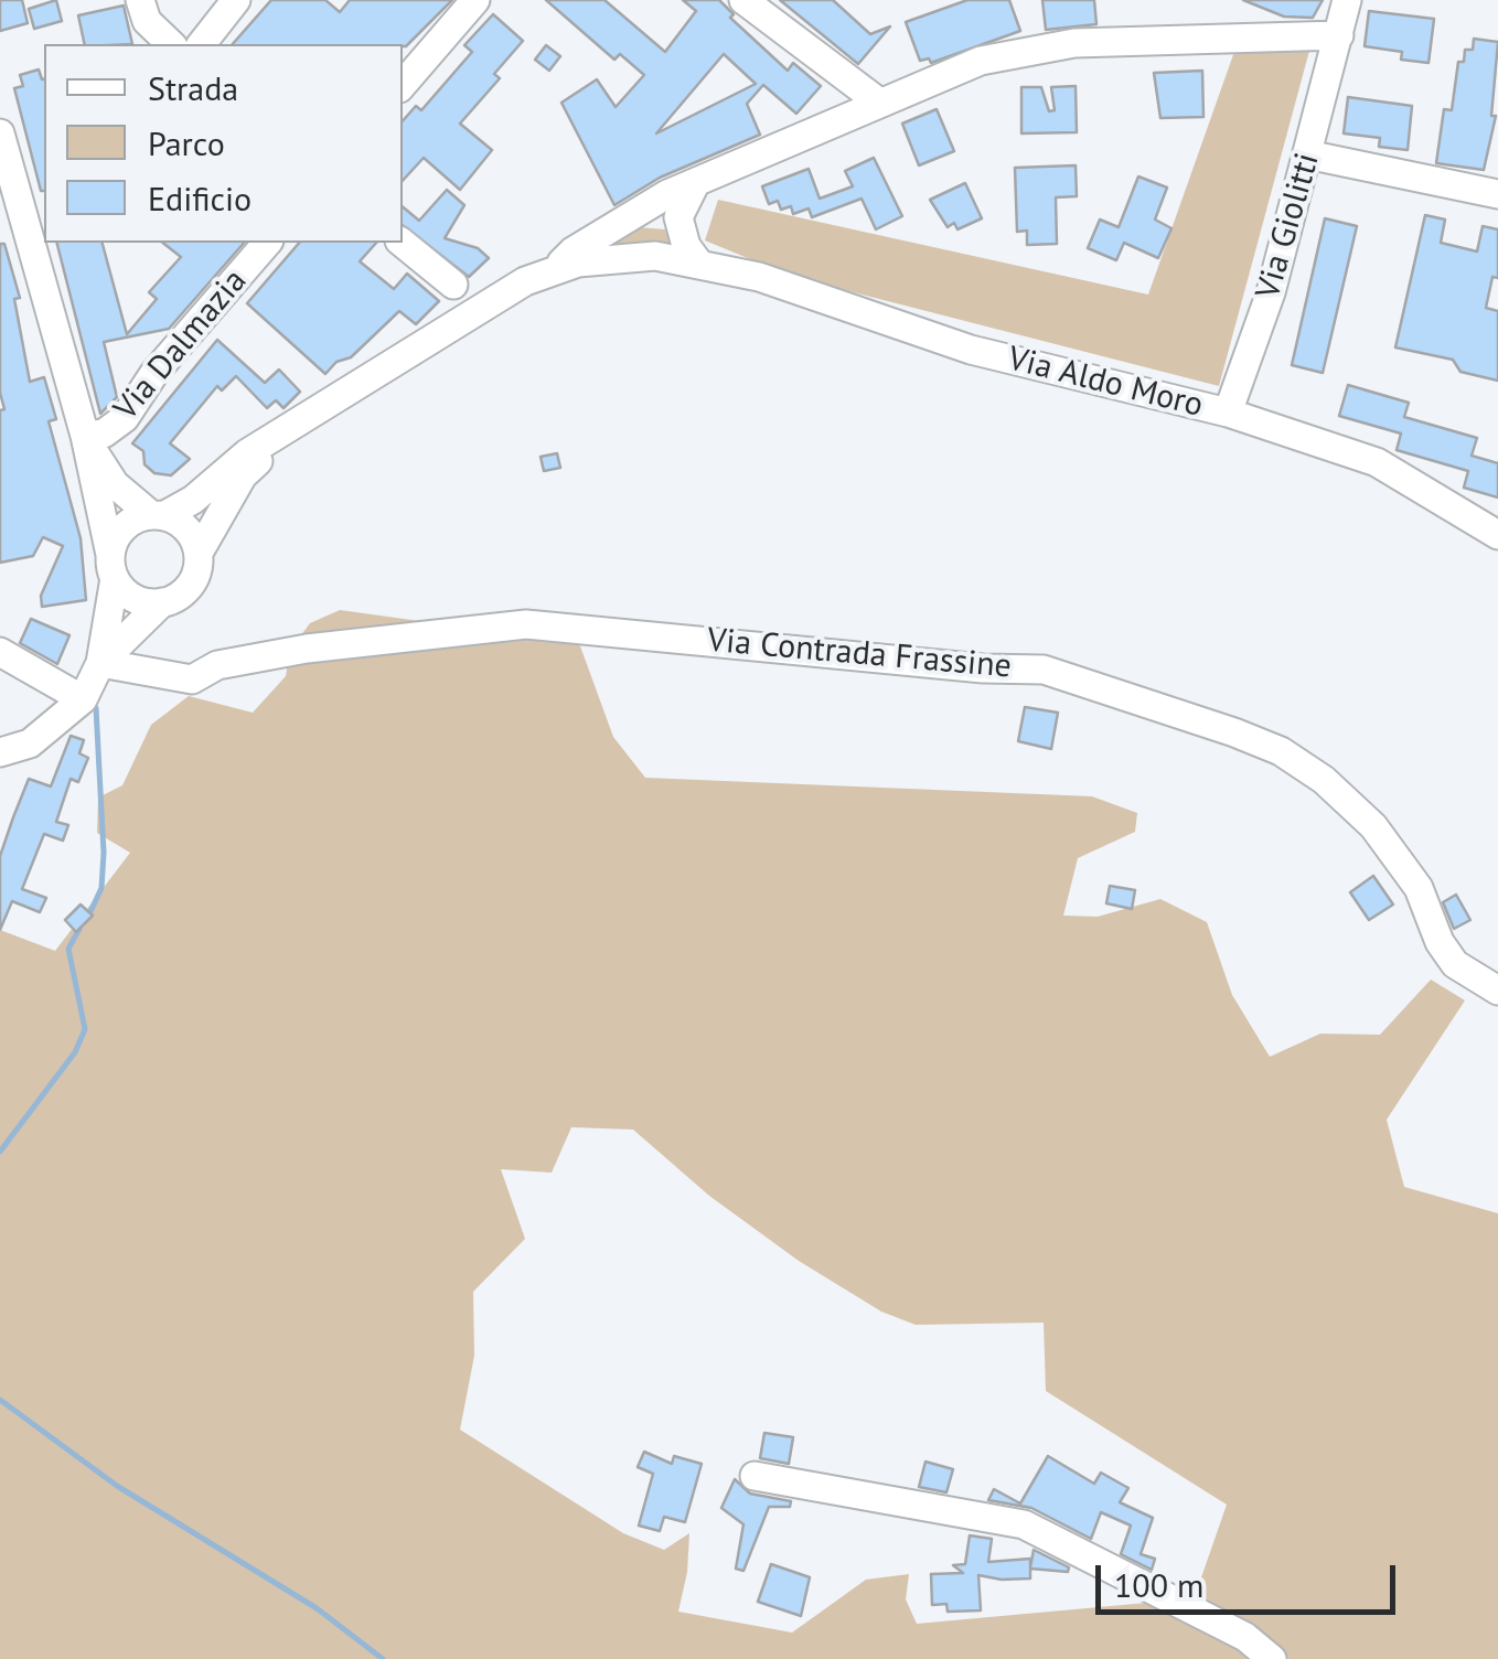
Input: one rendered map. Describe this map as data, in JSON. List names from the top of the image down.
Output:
{
  "streets": {
    "street": [
      "Via Giolitti",
      "Via Dalmazia",
      "Via Aldo Moro",
      "Via Contrada Frassine"
    ]
  },
  "crossings": [
    ["Via Giolitti", "Via Aldo Moro"]
  ],
  "legend": ["Strada", "Parco", "Edificio"],
  "scale_bar": "100 m"
}
